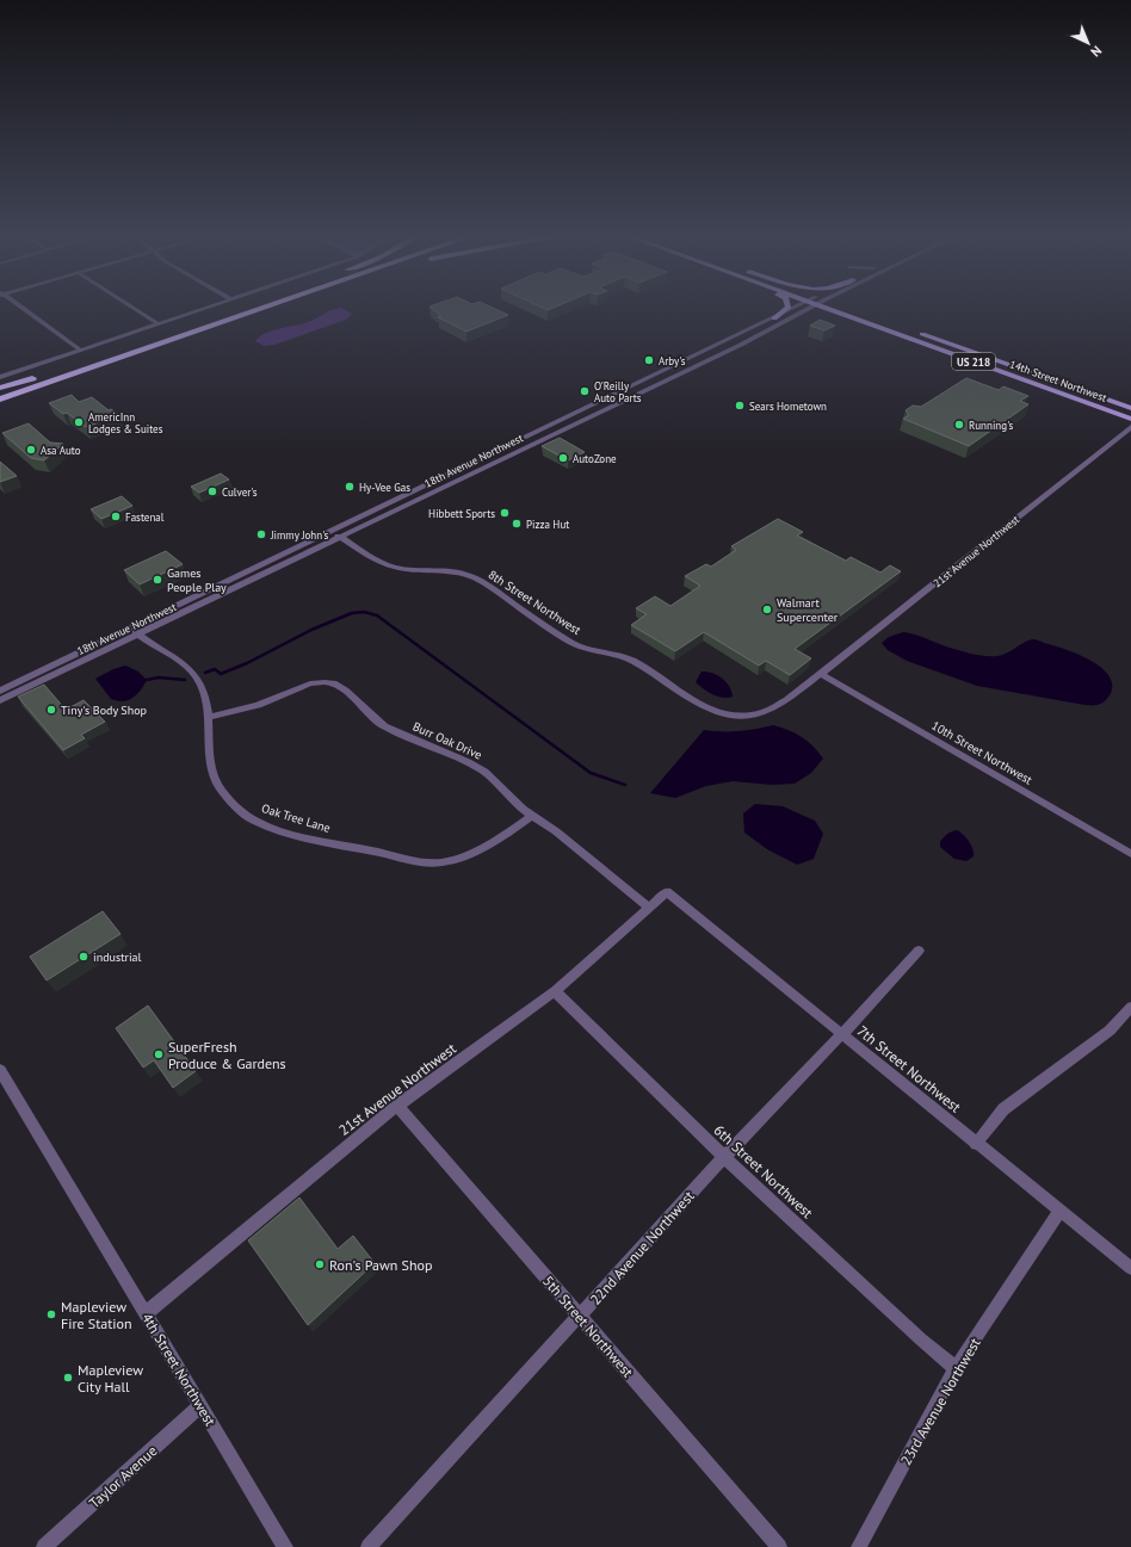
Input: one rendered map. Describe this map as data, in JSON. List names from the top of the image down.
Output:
{
  "streets": {
    "main road": ["US 218", "14th Street Northwest"],
    "street": [
      "18th Avenue Northwest",
      "21st Avenue Northwest",
      "8th Street Northwest",
      "Burr Oak Drive",
      "10th Street Northwest",
      "Oak Tree Lane",
      "7th Street Northwest",
      "6th Street Northwest",
      "22nd Avenue Northwest",
      "5th Street Northwest",
      "4th Street Northwest",
      "23rd Avenue Northwest",
      "Taylor Avenue"
    ]
  },
  "crossings": [
    ["18th Avenue Northwest", "8th Street Northwest"],
    ["18th Avenue Northwest", "Oak Tree Lane"],
    ["21st Avenue Northwest", "8th Street Northwest"],
    ["21st Avenue Northwest", "Burr Oak Drive"],
    ["21st Avenue Northwest", "10th Street Northwest"],
    ["21st Avenue Northwest", "7th Street Northwest"],
    ["21st Avenue Northwest", "6th Street Northwest"],
    ["21st Avenue Northwest", "5th Street Northwest"],
    ["21st Avenue Northwest", "4th Street Northwest"],
    ["8th Street Northwest", "10th Street Northwest"],
    ["Burr Oak Drive", "Oak Tree Lane"],
    ["7th Street Northwest", "22nd Avenue Northwest"],
    ["7th Street Northwest", "23rd Avenue Northwest"],
    ["6th Street Northwest", "22nd Avenue Northwest"],
    ["6th Street Northwest", "23rd Avenue Northwest"],
    ["22nd Avenue Northwest", "5th Street Northwest"],
    ["4th Street Northwest", "Taylor Avenue"]
  ],
  "places": [
    "Arby's",
    "O'Reilly Auto Parts",
    "Sears Hometown",
    "AmericInn Lodges & Suites",
    "Running's",
    "Asa Auto",
    "AutoZone",
    "Hy-Vee Gas",
    "Culver's",
    "Hibbett Sports",
    "Fastenal",
    "Pizza Hut",
    "Jimmy John's",
    "Games People Play",
    "Walmart Supercenter",
    "Tiny's Body Shop",
    "industrial",
    "SuperFresh Produce & Gardens",
    "Ron's Pawn Shop",
    "Mapleview Fire Station",
    "Mapleview City Hall"
  ],
  "north": "bottom right"
}
